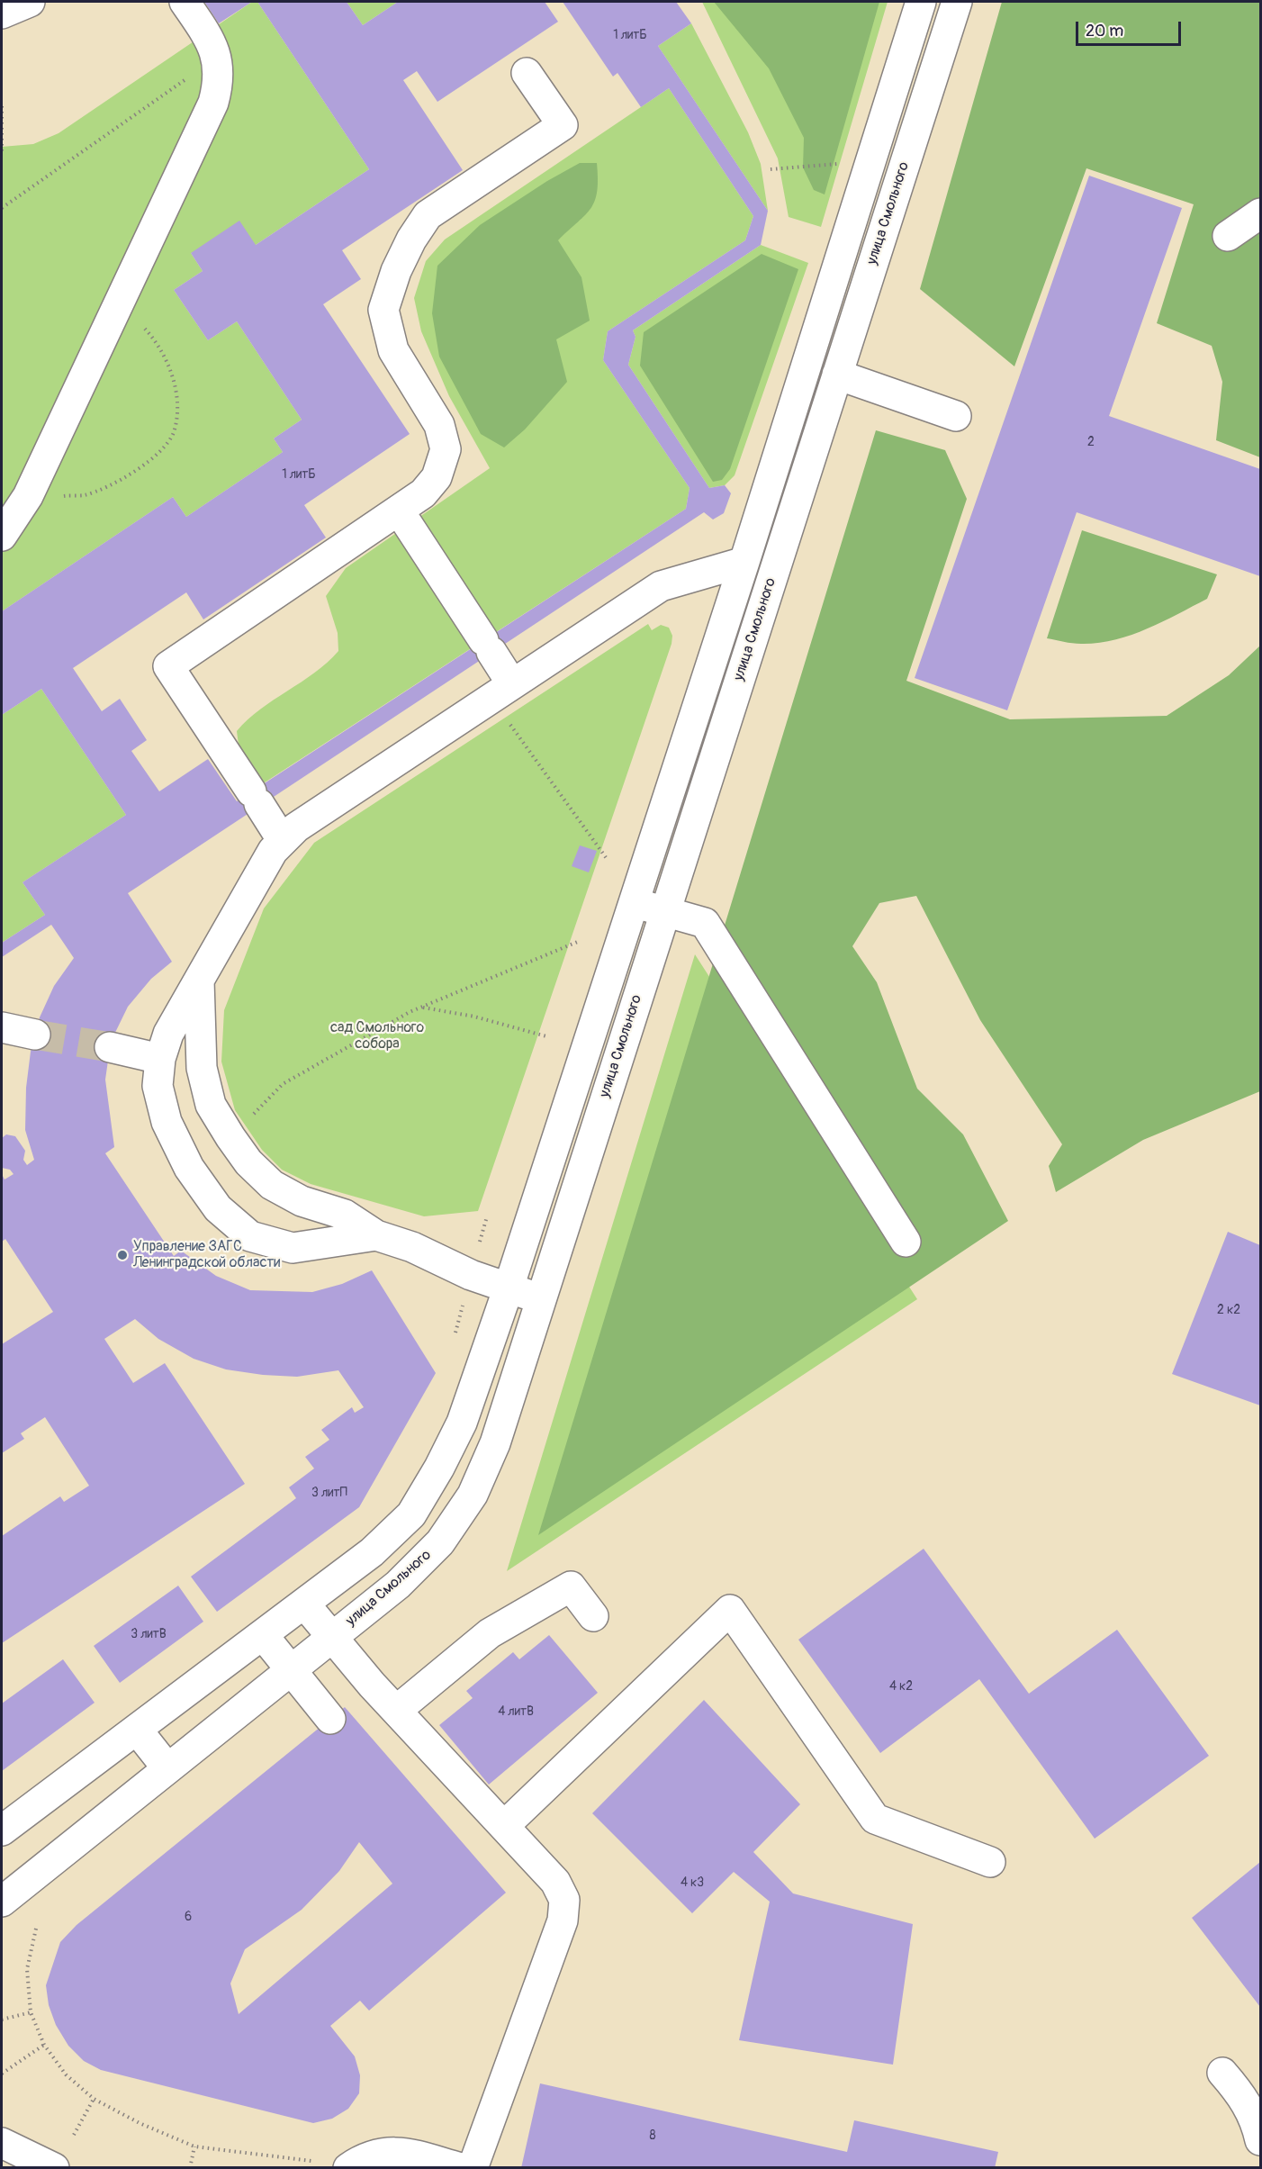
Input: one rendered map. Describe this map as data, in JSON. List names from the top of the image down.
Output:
{
  "streets": {
    "street": ["улица Смольного"]
  },
  "parks": ["сад Смольного собора"],
  "places": ["Управление ЗАГС Ленинградской области"],
  "house_numbers": [
    "1 литБ",
    "2",
    "1 литБ",
    "2 к2",
    "3 литП",
    "3 литВ",
    "4 к2",
    "4 литВ",
    "4 к3",
    "6",
    "8"
  ],
  "scale_bar": "20 m"
}
